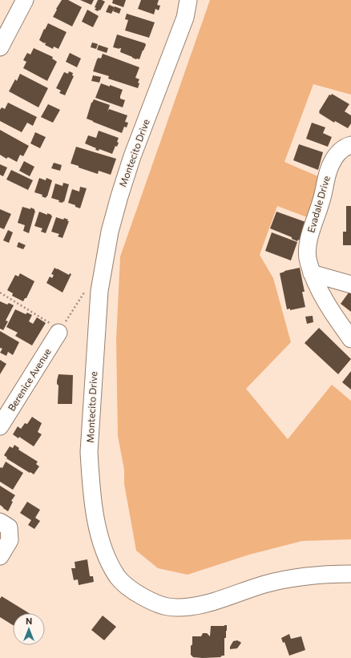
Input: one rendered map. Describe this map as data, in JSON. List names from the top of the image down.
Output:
{
  "streets": {
    "street": ["Montecito Drive", "Evadale Drive", "Berenice Avenue"]
  },
  "north": "top"
}
